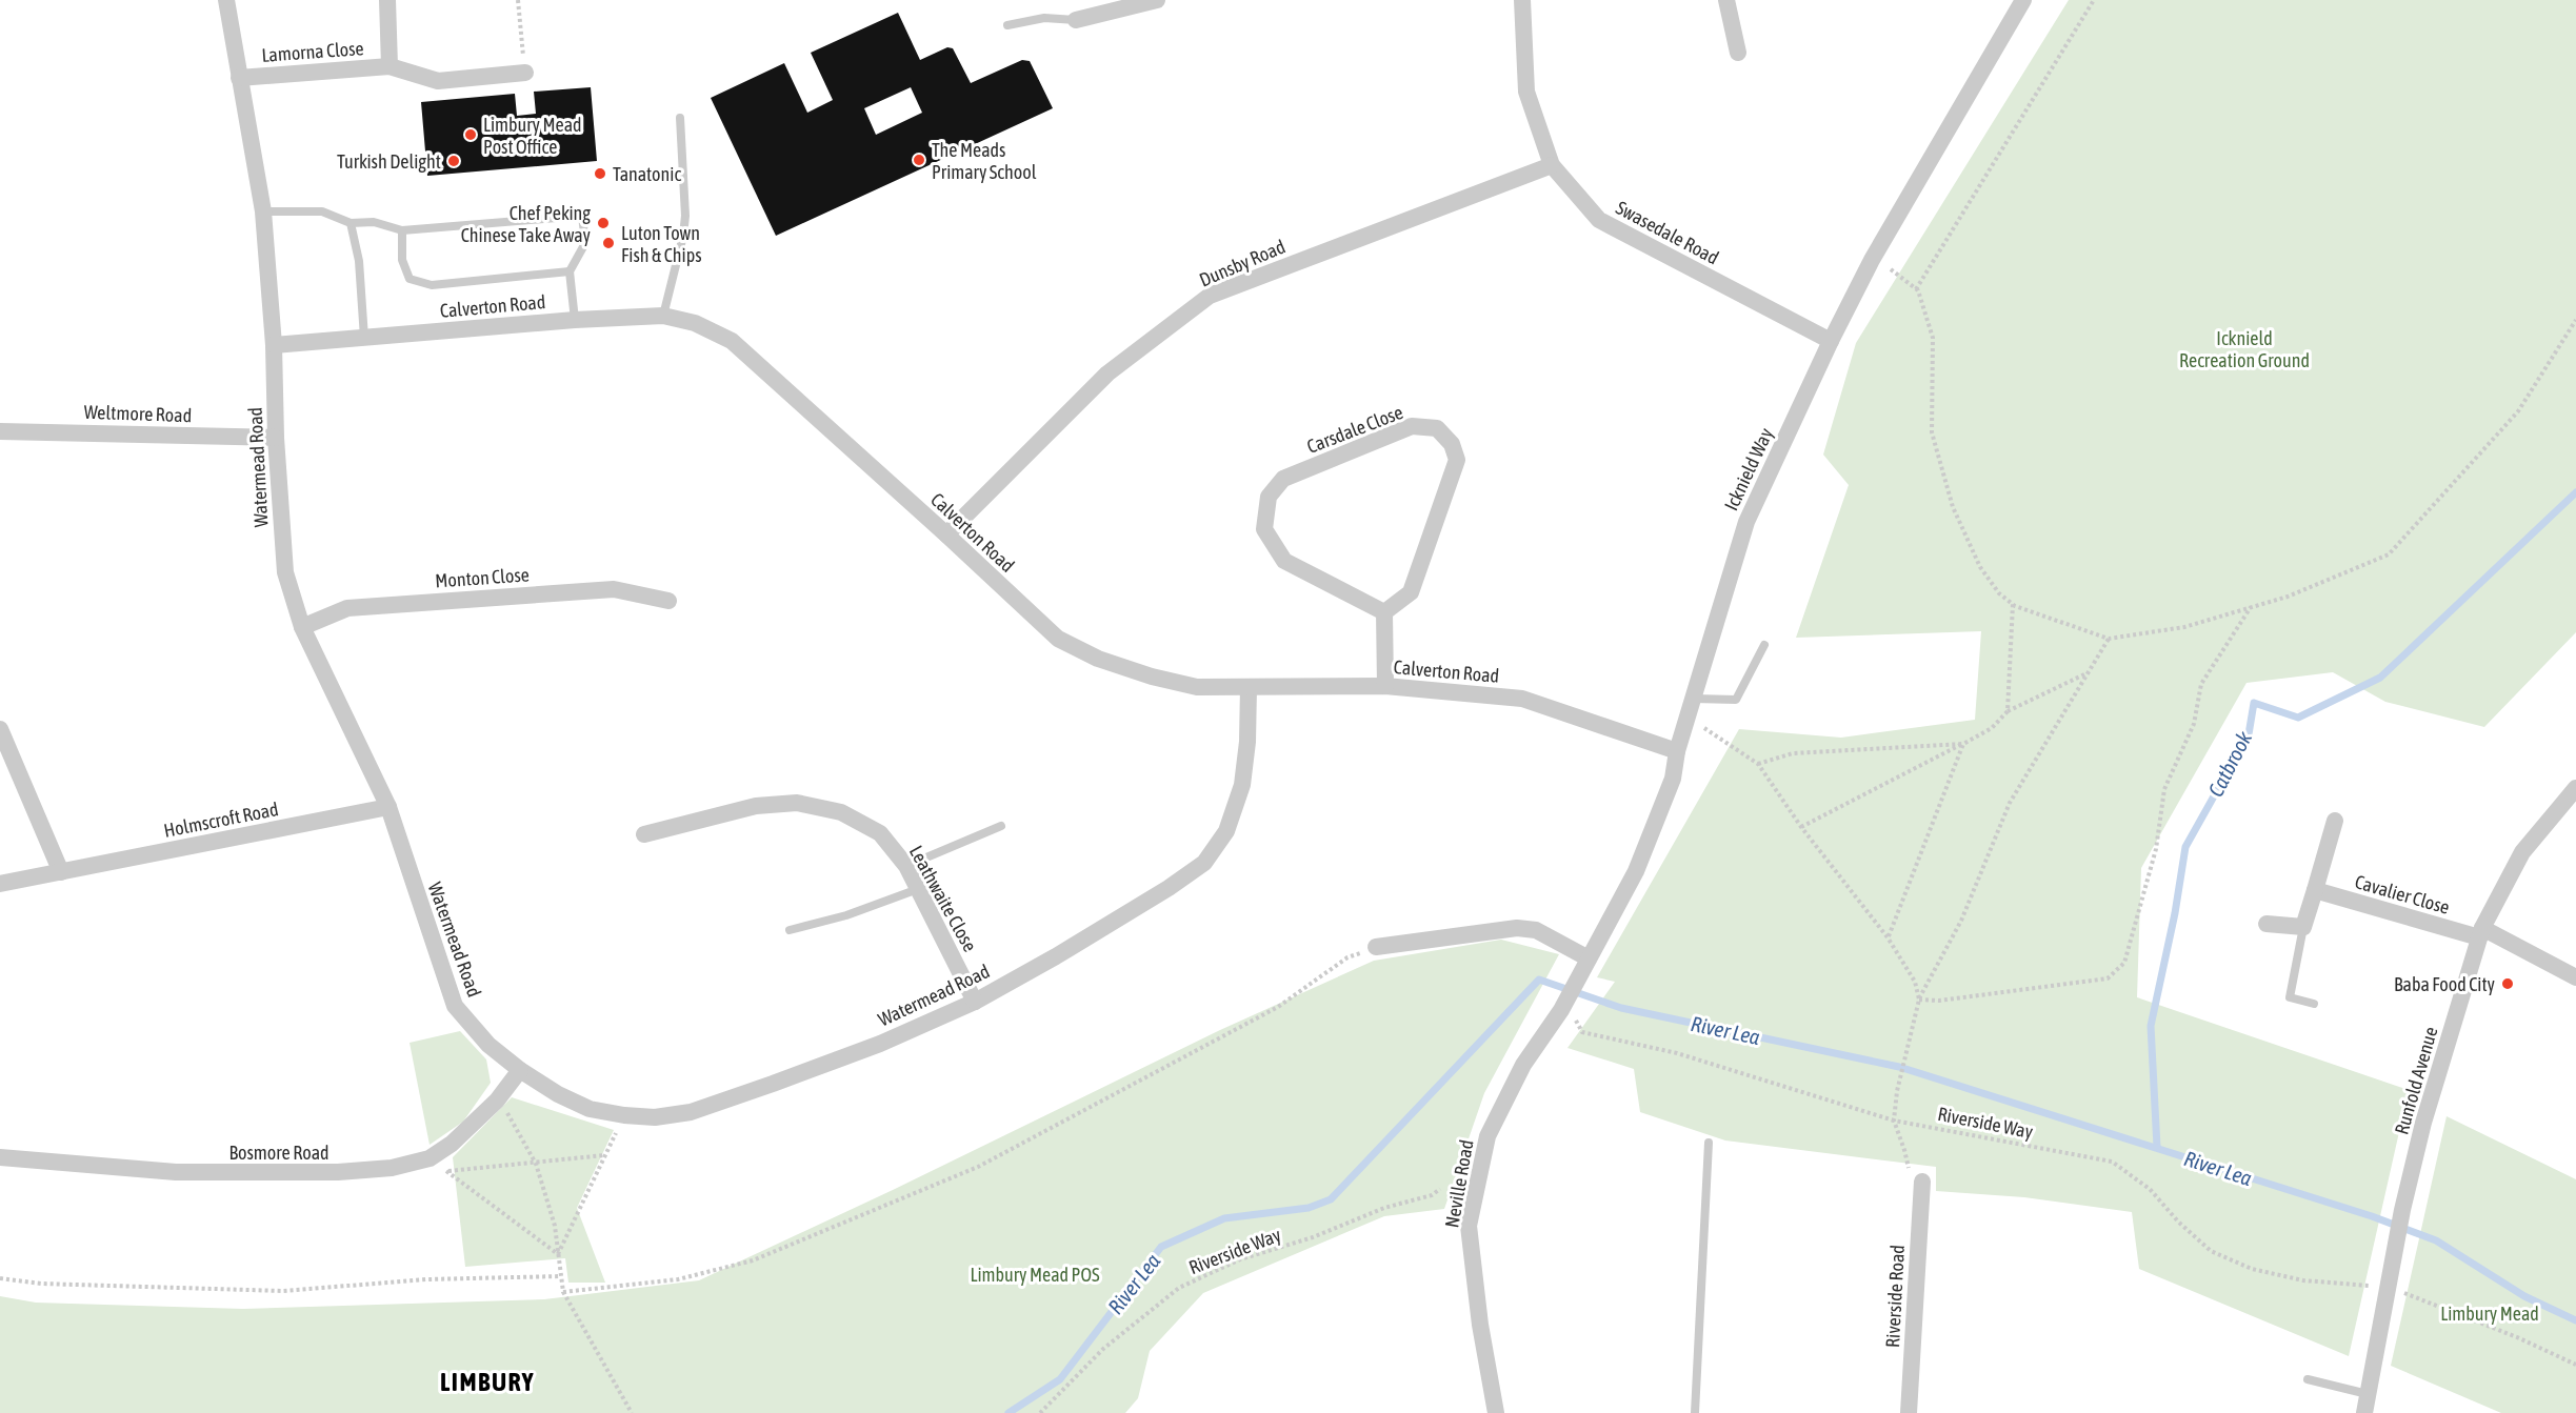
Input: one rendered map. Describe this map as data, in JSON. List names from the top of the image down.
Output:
{
  "streets": {
    "street": [
      "Lamorna Close",
      "Swasedale Road",
      "Dunsby Road",
      "Calverton Road",
      "Weltmore Road",
      "Carsdale Close",
      "Watermead Road",
      "Icknield Way",
      "Monton Close",
      "Holmscroft Road",
      "Cavalier Close",
      "Leathwaite Close",
      "Runfold Avenue",
      "Bosmore Road",
      "Neville Road",
      "Riverside Road"
    ],
    "path": ["Riverside Way"]
  },
  "crossings": [
    ["Lamorna Close", "Watermead Road"],
    ["Swasedale Road", "Dunsby Road"],
    ["Swasedale Road", "Icknield Way"],
    ["Dunsby Road", "Calverton Road"],
    ["Calverton Road", "Watermead Road"],
    ["Calverton Road", "Icknield Way"],
    ["Weltmore Road", "Watermead Road"],
    ["Watermead Road", "Monton Close"],
    ["Watermead Road", "Holmscroft Road"],
    ["Watermead Road", "Leathwaite Close"],
    ["Watermead Road", "Bosmore Road"],
    ["Icknield Way", "Neville Road"],
    ["Cavalier Close", "Runfold Avenue"],
    ["Riverside Way", "Neville Road"]
  ],
  "districts": ["LIMBURY"],
  "water": ["Catbrook", "River Lea"],
  "parks": ["Icknield Recreation Ground", "Limbury Mead POS", "Limbury Mead"],
  "places": [
    "Limbury Mead Post Office",
    "The Meads Primary School",
    "Turkish Delight",
    "Tanatonic",
    "Chef Peking Chinese Take Away",
    "Luton Town Fish & Chips",
    "Baba Food City"
  ]
}
